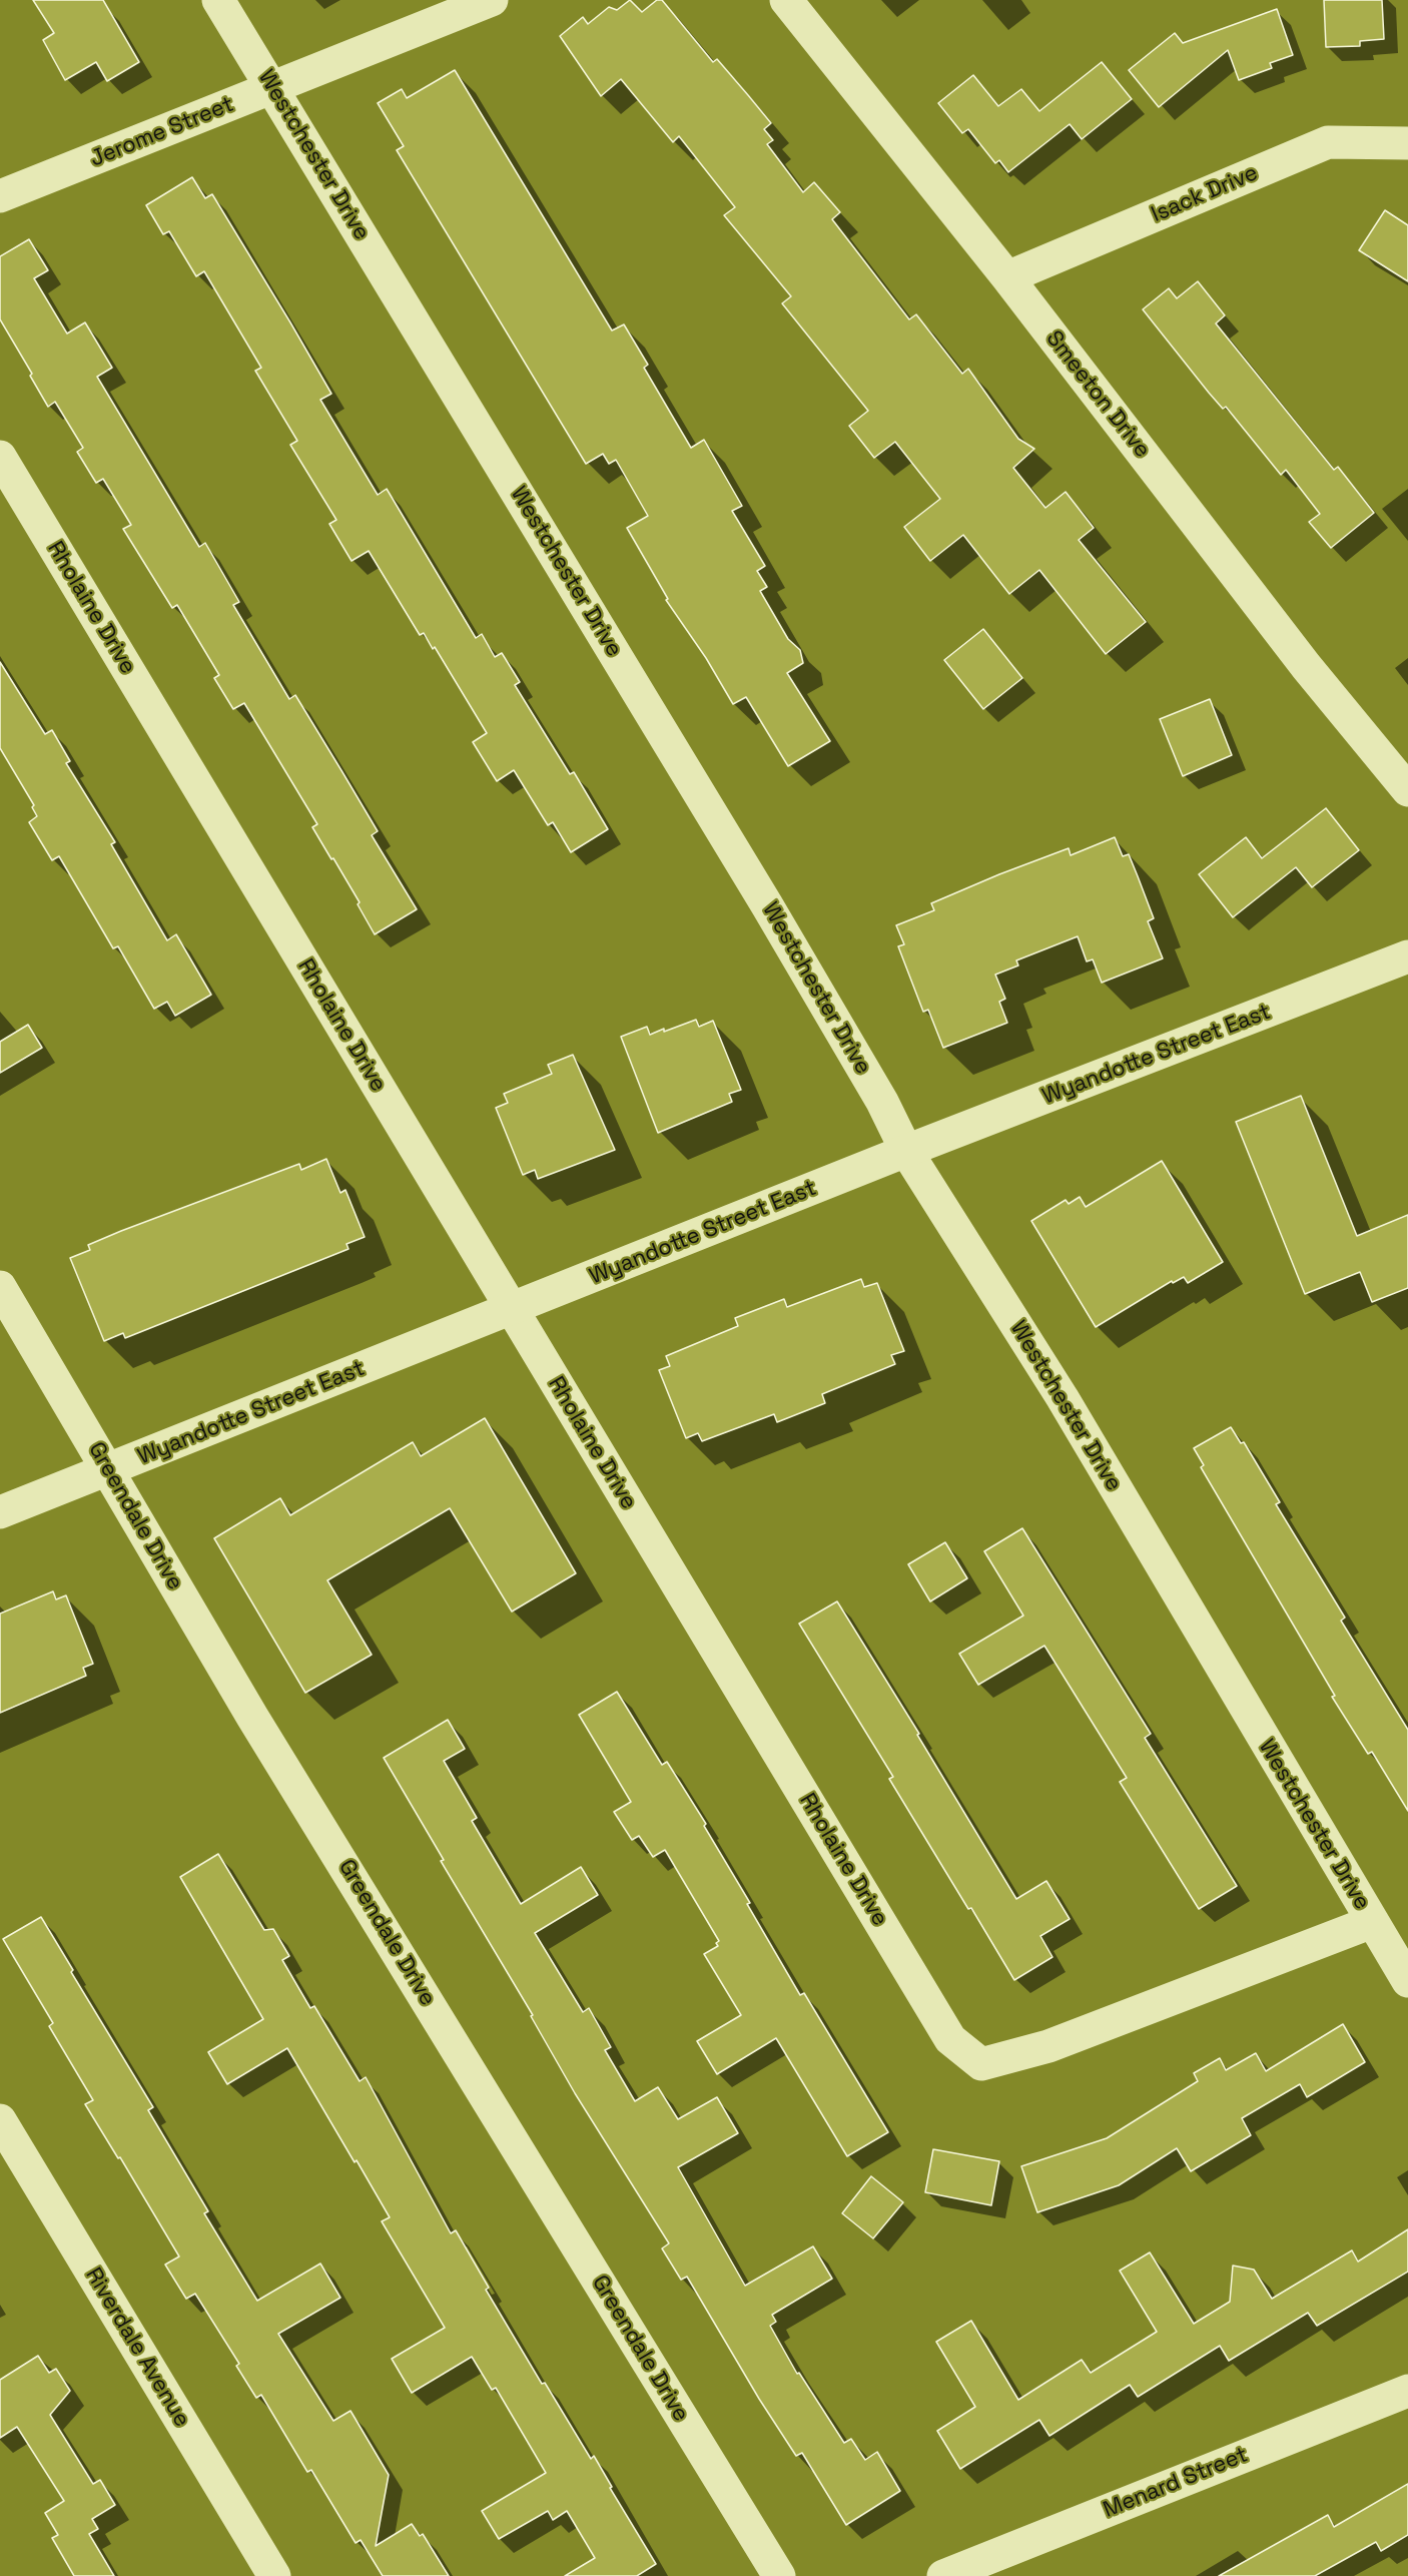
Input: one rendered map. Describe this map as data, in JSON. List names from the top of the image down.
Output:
{
  "streets": {
    "street": [
      "Jerome Street",
      "Westchester Drive",
      "Isack Drive",
      "Smeeton Drive",
      "Rholaine Drive",
      "Wyandotte Street East",
      "Greendale Drive",
      "Riverdale Avenue",
      "Menard Street"
    ]
  },
  "crossings": [
    ["Jerome Street", "Westchester Drive"],
    ["Westchester Drive", "Rholaine Drive"],
    ["Westchester Drive", "Wyandotte Street East"],
    ["Isack Drive", "Smeeton Drive"],
    ["Rholaine Drive", "Wyandotte Street East"],
    ["Wyandotte Street East", "Greendale Drive"]
  ]
}
